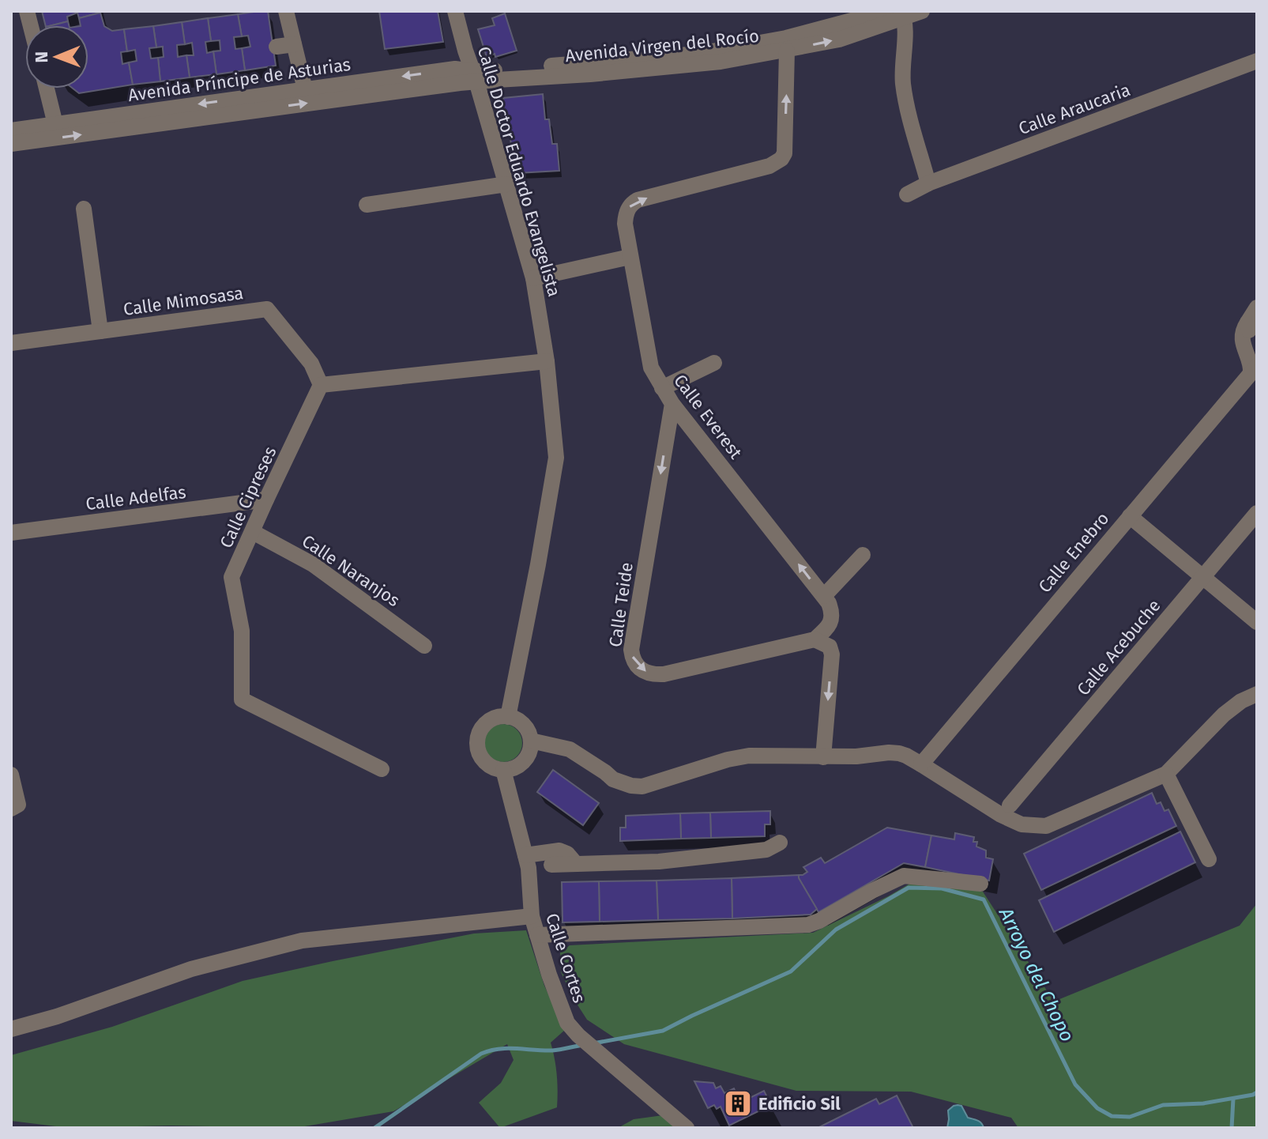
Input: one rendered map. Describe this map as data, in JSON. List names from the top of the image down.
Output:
{
  "streets": {
    "street": [
      "Avenida Virgen del Rocío",
      "Avenida Príncipe de Asturias",
      "Calle Araucaria",
      "Calle Doctor Eduardo Evangelista",
      "Calle Mimosasa",
      "Calle Everest",
      "Calle Cipreses",
      "Calle Adelfas",
      "Calle Enebro",
      "Calle Naranjos",
      "Calle Teide",
      "Calle Acebuche",
      "Calle Cortes"
    ]
  },
  "crossings": [
    ["Avenida Virgen del Rocío", "Avenida Príncipe de Asturias"],
    ["Avenida Virgen del Rocío", "Calle Doctor Eduardo Evangelista"],
    ["Avenida Virgen del Rocío", "Calle Everest"],
    ["Avenida Príncipe de Asturias", "Calle Doctor Eduardo Evangelista"],
    ["Calle Doctor Eduardo Evangelista", "Calle Cortes"],
    ["Calle Mimosasa", "Calle Cipreses"],
    ["Calle Everest", "Calle Teide"],
    ["Calle Cipreses", "Calle Adelfas"],
    ["Calle Cipreses", "Calle Naranjos"]
  ],
  "water": ["Arroyo del Chopo"],
  "places": {
    "building": ["Edificio Sil"]
  },
  "north": "left"
}
